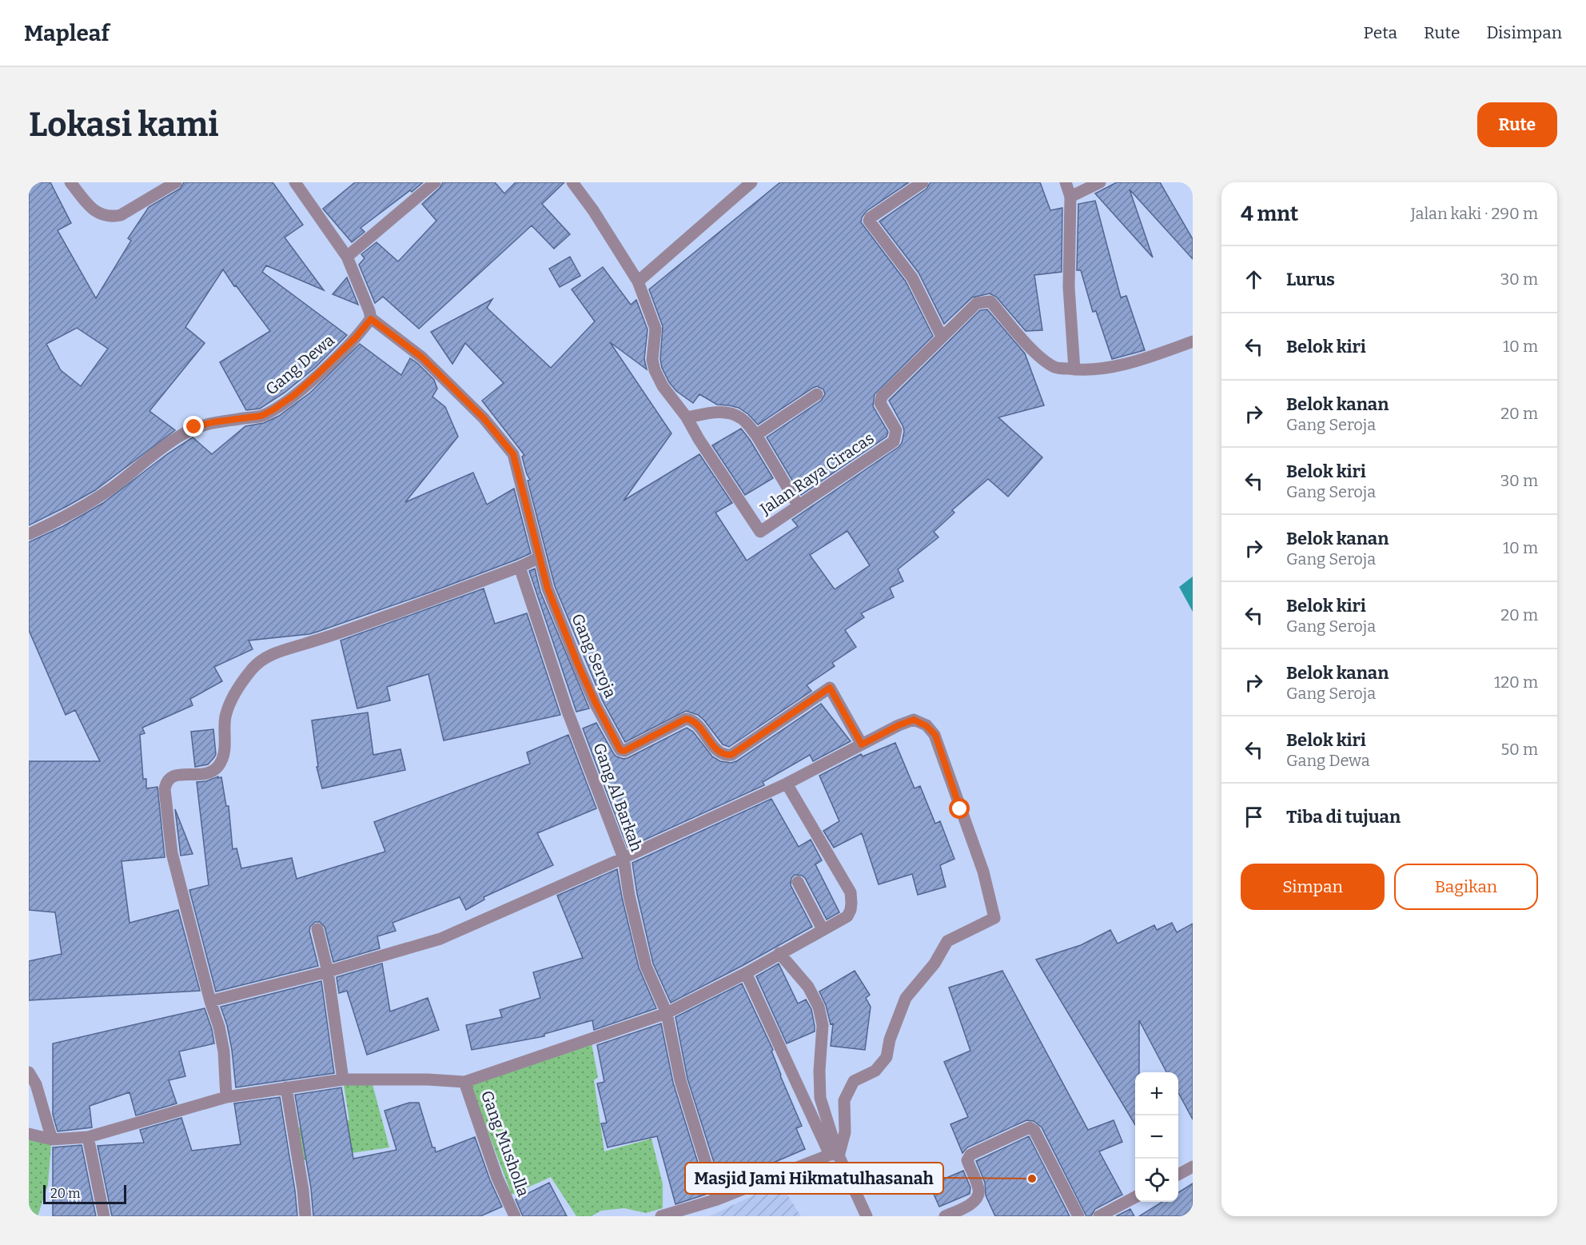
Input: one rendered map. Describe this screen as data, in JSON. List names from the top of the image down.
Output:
{
  "streets": {
    "street": [
      "Gang Dewa",
      "Jalan Raya Ciracas",
      "Gang Seroja",
      "Gang Al Barkah",
      "Gang Musholla"
    ]
  },
  "crossings": [
    ["Gang Dewa", "Gang Seroja"]
  ],
  "places": ["Masjid Jami Hikmatulhasanah"],
  "scale_bar": "20 m",
  "page": {
    "header": "Mapleaf",
    "nav": ["Peta", "Rute", "Disimpan"],
    "buttons": [
      "Rute",
      ["Simpan", "Bagikan"]
    ],
    "title": "Lokasi kami",
    "heading": ["4 mnt", "Jalan kaki · 290 m"],
    "list": [
      ["Lurus", "30 m"],
      ["Belok kiri", "10 m"],
      ["Belok kanan", "Gang Seroja", "20 m"],
      ["Belok kiri", "Gang Seroja", "30 m"],
      ["Belok kanan", "Gang Seroja", "10 m"],
      ["Belok kiri", "Gang Seroja", "20 m"],
      ["Belok kanan", "Gang Seroja", "120 m"],
      ["Belok kiri", "Gang Dewa", "50 m"],
      "Tiba di tujuan"
    ],
    "map_buttons": ["+", "−"],
    "scale": "20 m"
  }
}
